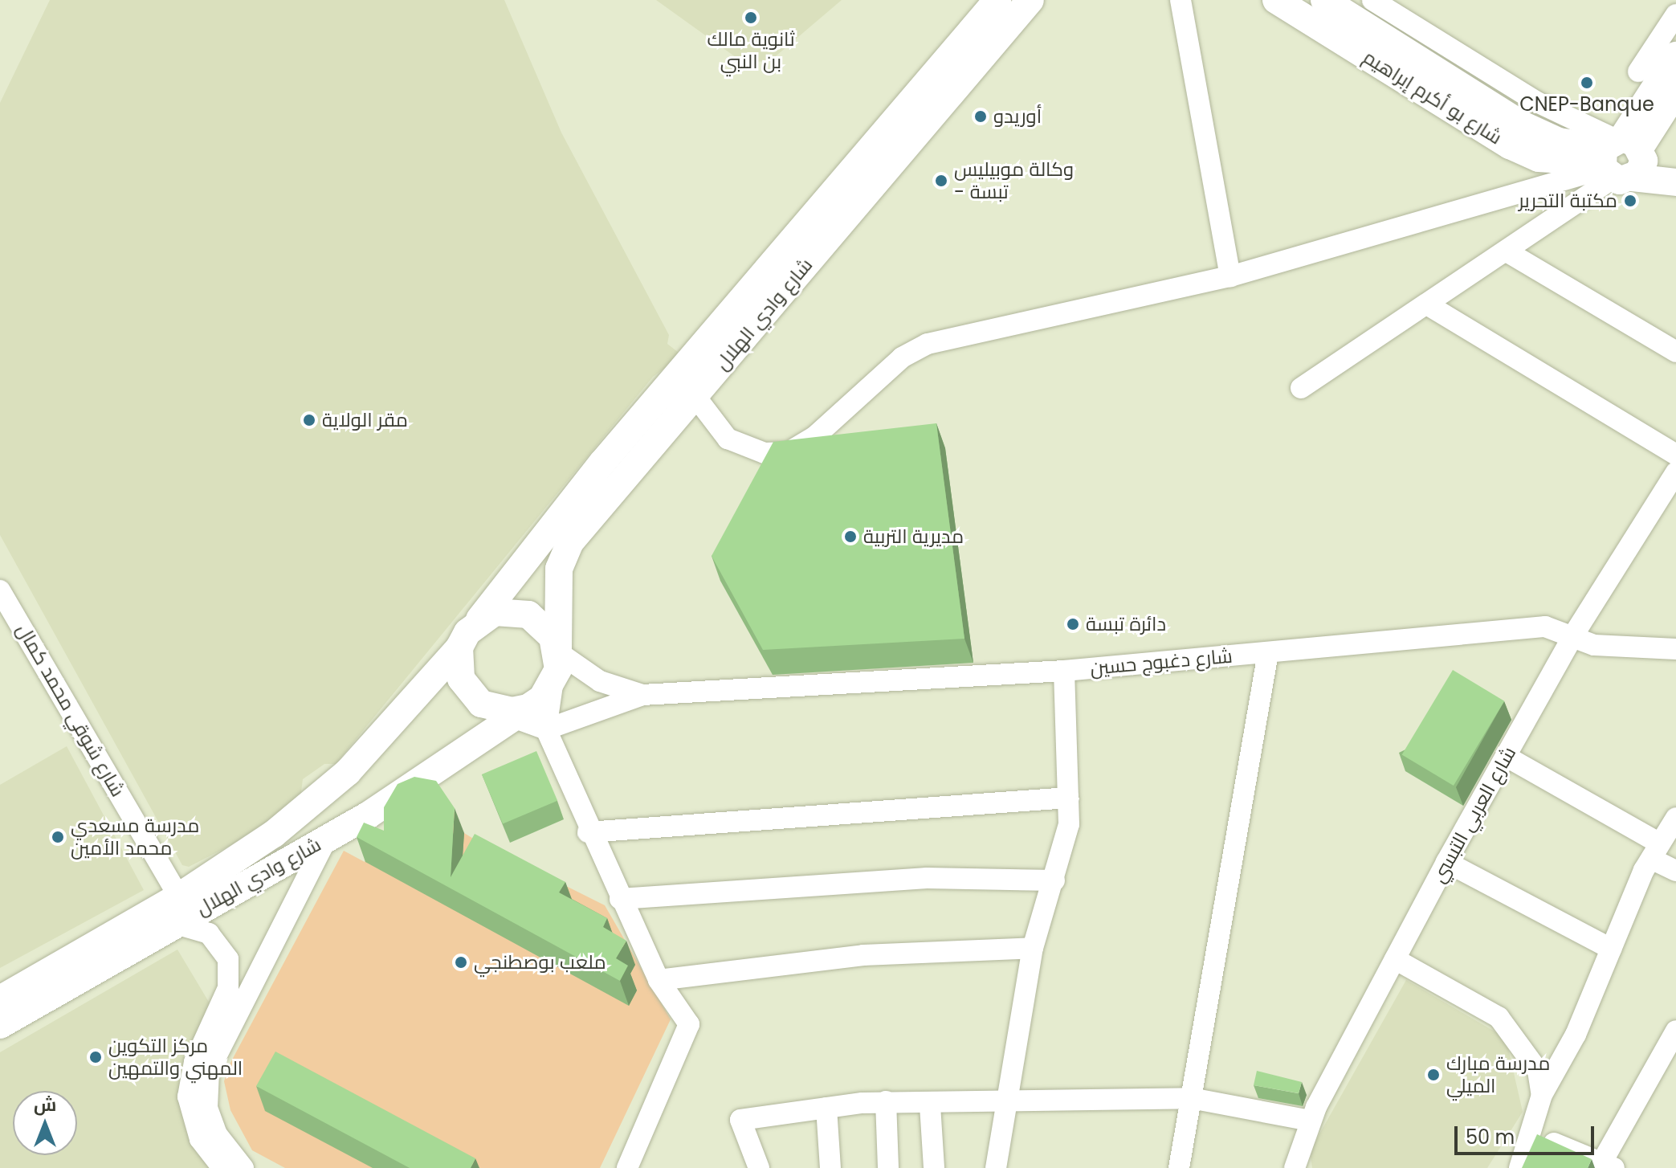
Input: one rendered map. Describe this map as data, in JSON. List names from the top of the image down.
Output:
{
  "streets": {
    "main road": ["شارع بو أكرم إبراهيم", "شارع وادي الهلال"],
    "street": ["شارع دغبوج حسين", "شارع شوقي محمد كمال", "شارع العربي التبسي"]
  },
  "crossings": [
    ["شارع وادي الهلال", "شارع شوقي محمد كمال"],
    ["شارع دغبوج حسين", "شارع العربي التبسي"]
  ],
  "places": [
    "ثانوية مالك بن النبي",
    "CNEP-Banque",
    "أوريدو",
    "وكالة موبيليس - تبسة",
    "مكتبة التحرير",
    "مقر الولاية",
    "مديرية التربية",
    "دائرة تبسة",
    "مدرسة مسعدي محمد الأمين",
    "ملعب بوصطنجي",
    "مركز التكوين المهني والتمهين",
    "مدرسة مبارك الميلي"
  ],
  "scale_bar": "50 m",
  "north": "top"
}
